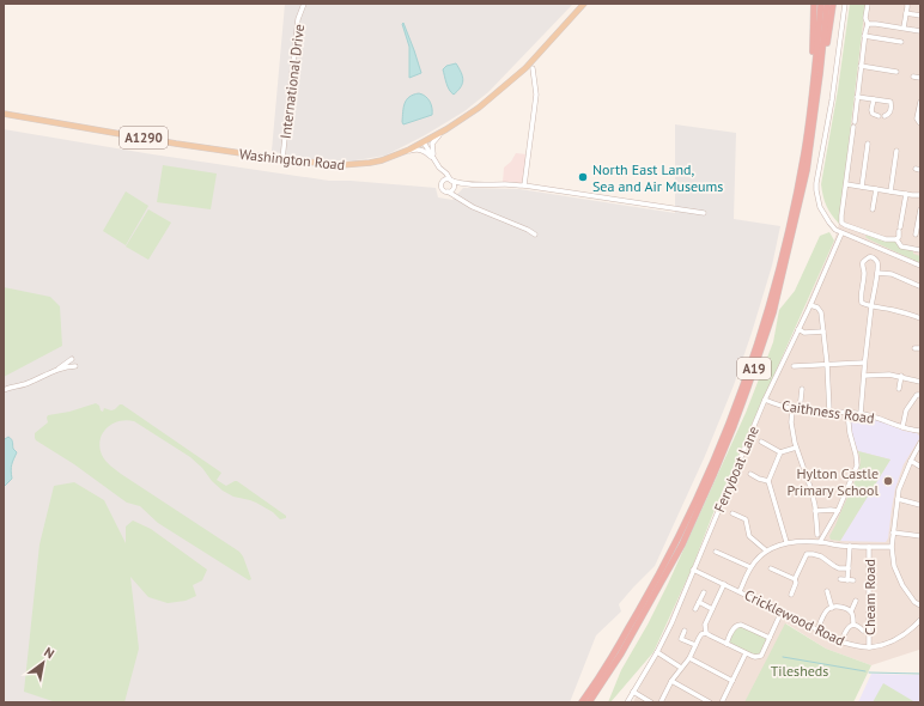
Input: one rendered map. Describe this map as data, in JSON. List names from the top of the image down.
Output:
{
  "streets": {
    "highway": ["A19"],
    "main road": ["A1290", "Washington Road"],
    "street": [
      "International Drive",
      "Caithness Road",
      "Ferryboat Lane",
      "Cheam Road",
      "Cricklewood Road"
    ]
  },
  "crossings": [
    ["International Drive", "Washington Road"],
    ["Caithness Road", "Ferryboat Lane"],
    ["Ferryboat Lane", "Cricklewood Road"],
    ["Cheam Road", "Cricklewood Road"]
  ],
  "parks": ["Tilesheds"],
  "places": ["North East Land, Sea and Air Museums", "Hylton Castle Primary School"],
  "north": "top right"
}
